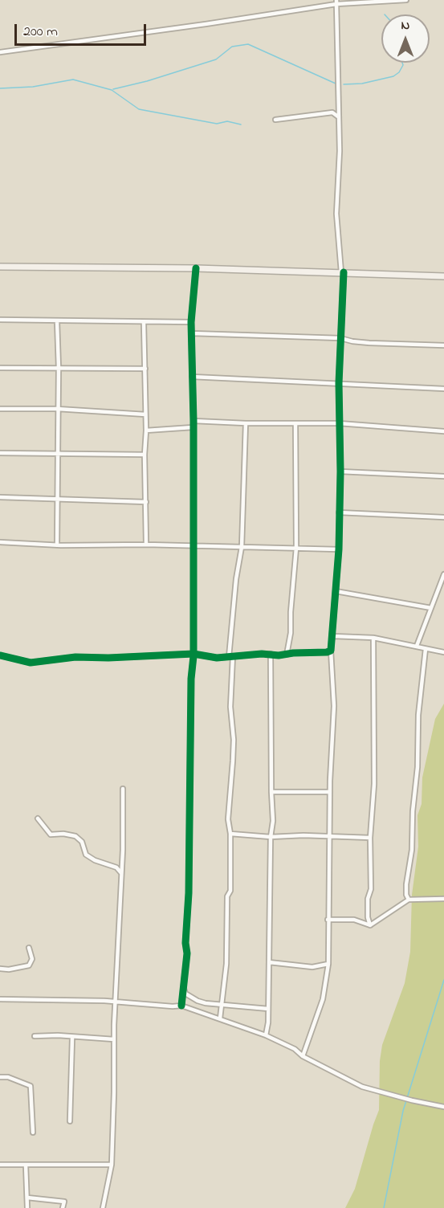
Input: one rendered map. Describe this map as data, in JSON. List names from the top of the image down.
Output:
{
  "scale_bar": "200 m",
  "north": "top"
}
